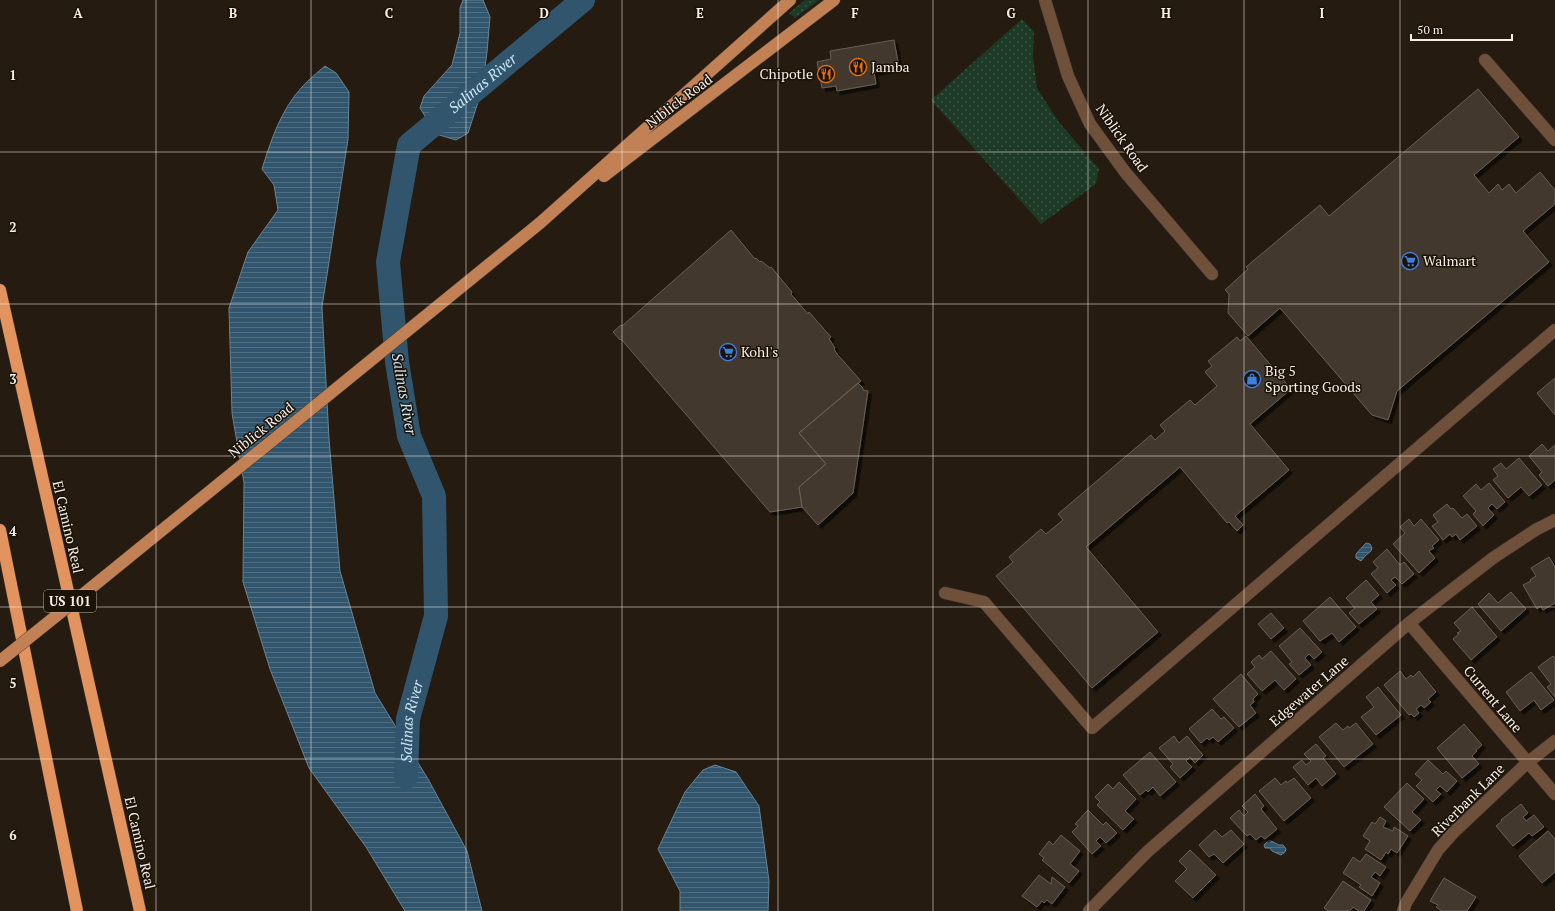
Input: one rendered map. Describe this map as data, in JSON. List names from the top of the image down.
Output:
{
  "streets": {
    "highway": ["El Camino Real", "US 101"],
    "main road": ["Niblick Road"],
    "street": ["Edgewater Lane", "Current Lane", "Riverbank Lane"]
  },
  "crossings": [
    ["Edgewater Lane", "Current Lane"],
    ["Current Lane", "Riverbank Lane"]
  ],
  "water": ["Salinas River"],
  "places": {
    "restaurant": ["Jamba", "Chipotle"],
    "supermarket": ["Walmart", "Kohl's"],
    "shop": ["Big 5 Sporting Goods"]
  },
  "scale_bar": "50 m",
  "grid": {
    "columns": [
      "A",
      "B",
      "C",
      "D",
      "E",
      "F",
      "G",
      "H",
      "I"
    ],
    "rows": [
      "1",
      "2",
      "3",
      "4",
      "5",
      "6"
    ]
  }
}
